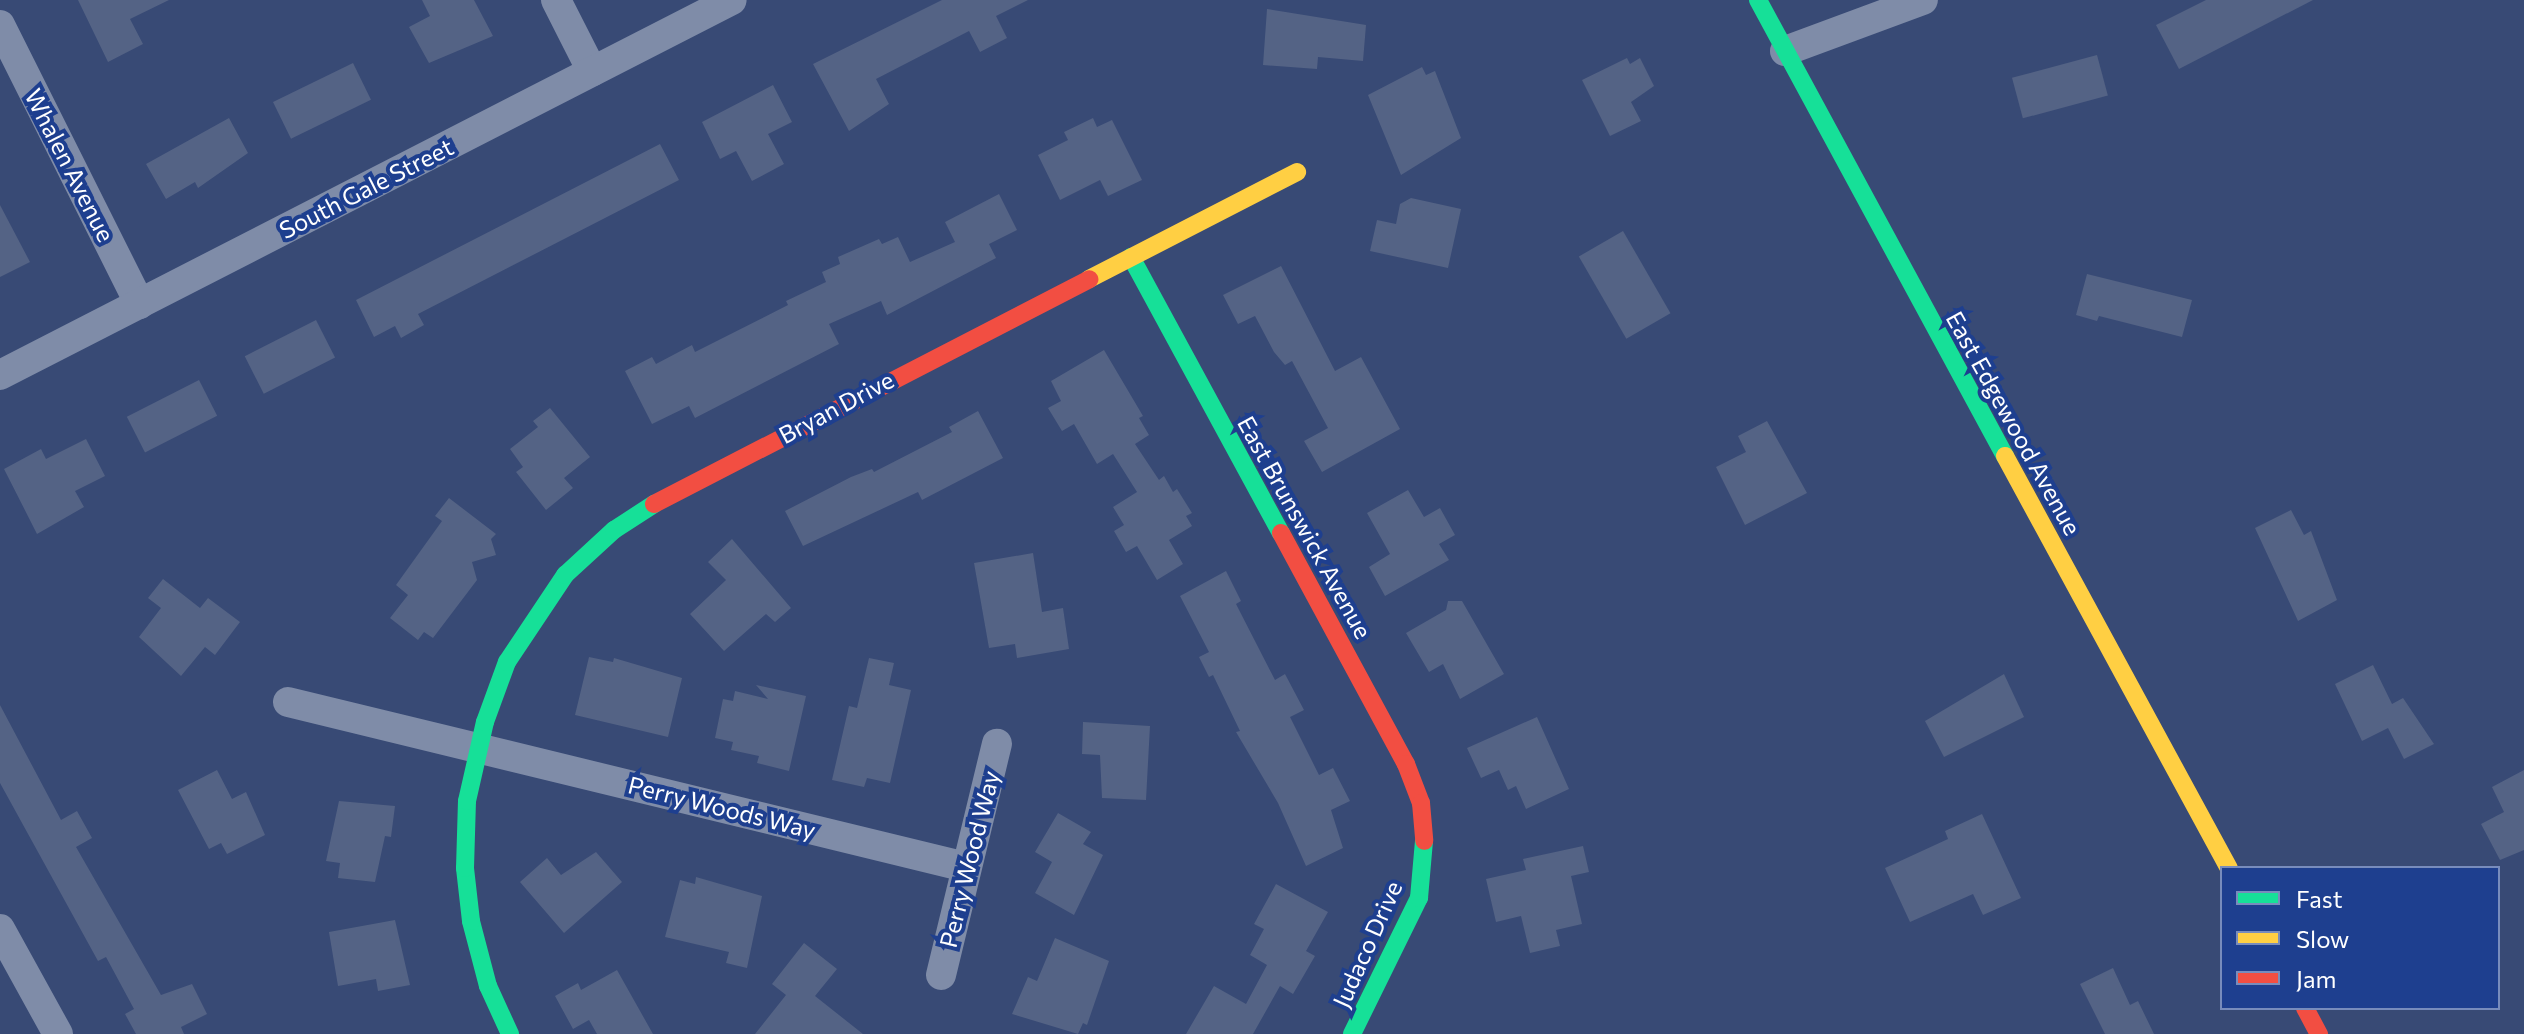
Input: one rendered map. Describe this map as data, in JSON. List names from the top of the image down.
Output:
{
  "streets": {
    "street": [
      "Whalen Avenue",
      "South Gale Street",
      "Bryan Drive",
      "East Edgewood Avenue",
      "East Brunswick Avenue",
      "Perry Woods Way",
      "Perry Wood Way",
      "Judaco Drive"
    ]
  },
  "crossings": [
    ["Whalen Avenue", "South Gale Street"],
    ["Bryan Drive", "East Brunswick Avenue"],
    ["Bryan Drive", "Perry Woods Way"],
    ["East Brunswick Avenue", "Judaco Drive"],
    ["Perry Woods Way", "Perry Wood Way"]
  ],
  "legend": ["Fast", "Slow", "Jam"]
}
